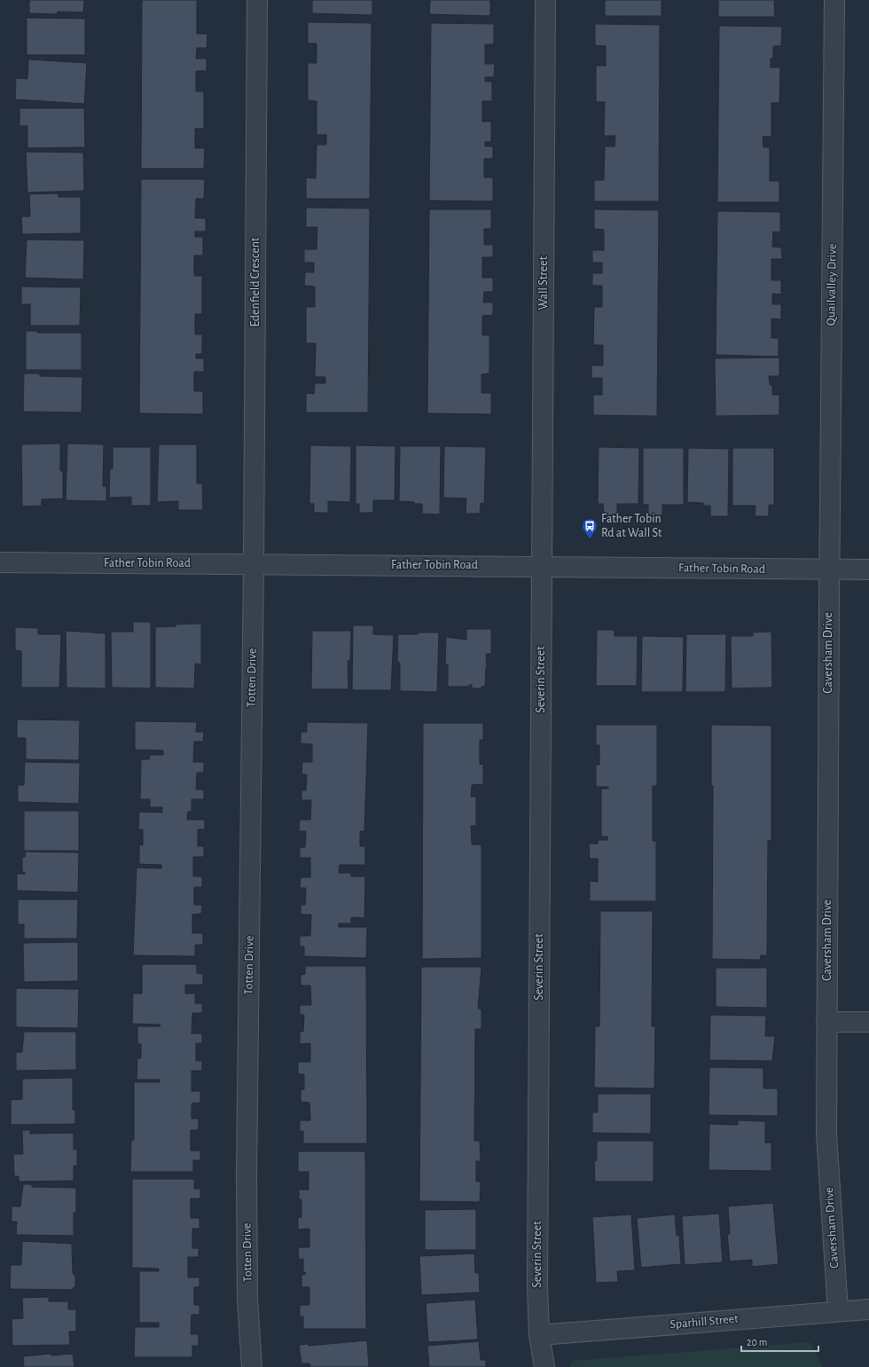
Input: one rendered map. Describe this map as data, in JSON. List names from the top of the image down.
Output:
{
  "streets": {
    "street": [
      "Edenfield Crescent",
      "Wall Street",
      "Quailvalley Drive",
      "Father Tobin Road",
      "Caversham Drive",
      "Totten Drive",
      "Severin Street",
      "Sparhill Street"
    ]
  },
  "crossings": [
    ["Edenfield Crescent", "Father Tobin Road"],
    ["Edenfield Crescent", "Totten Drive"],
    ["Wall Street", "Father Tobin Road"],
    ["Wall Street", "Severin Street"],
    ["Quailvalley Drive", "Father Tobin Road"],
    ["Quailvalley Drive", "Caversham Drive"],
    ["Father Tobin Road", "Caversham Drive"],
    ["Father Tobin Road", "Totten Drive"],
    ["Father Tobin Road", "Severin Street"],
    ["Caversham Drive", "Sparhill Street"],
    ["Severin Street", "Sparhill Street"]
  ],
  "places": {
    "bus stop": ["Father Tobin Rd at Wall St"]
  },
  "scale_bar": "20 m"
}
